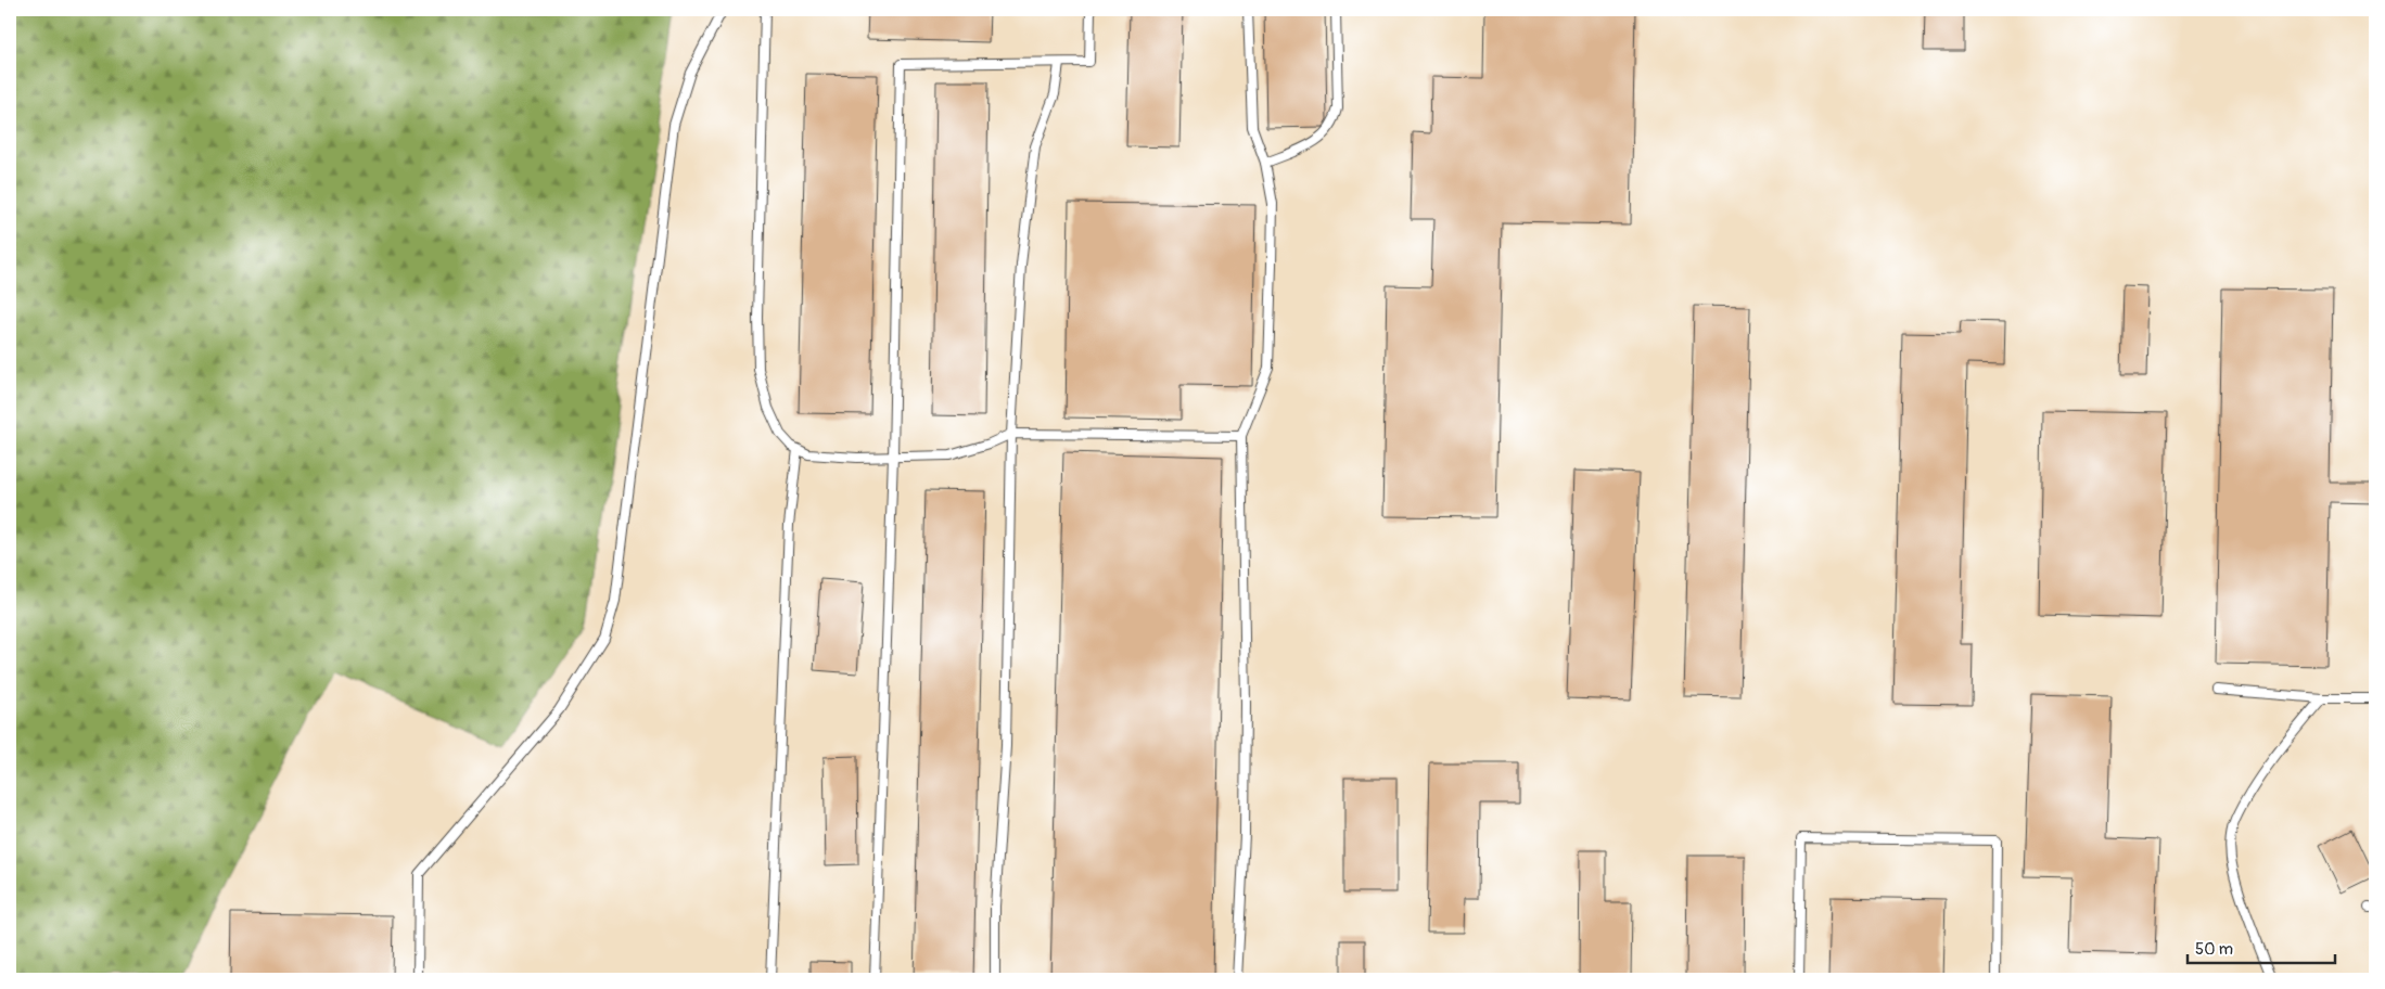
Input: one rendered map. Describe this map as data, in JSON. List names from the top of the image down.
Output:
{
  "scale_bar": "50 m"
}
